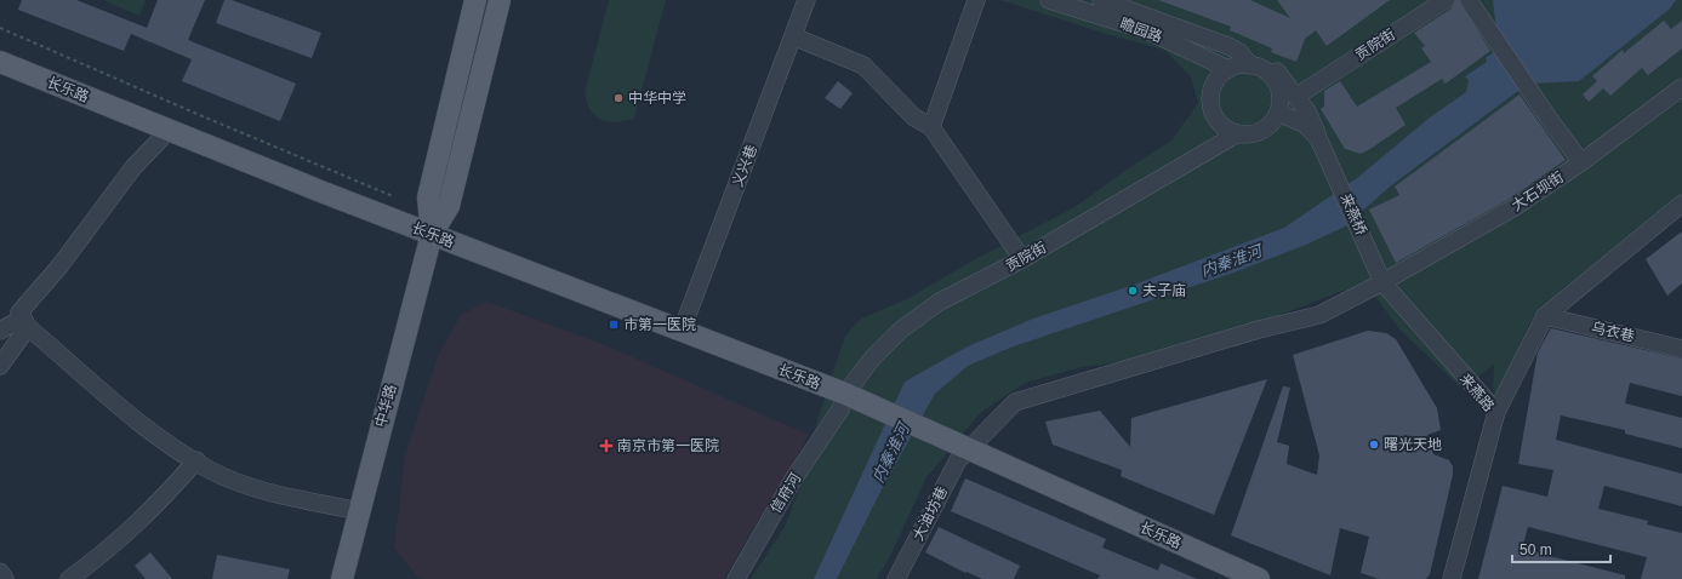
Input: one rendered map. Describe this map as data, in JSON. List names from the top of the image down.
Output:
{
  "streets": {
    "main road": ["长乐路", "中华路"],
    "street": [
      "瞻园路",
      "贡院街",
      "义兴巷",
      "大石坝街",
      "来燕桥",
      "乌衣巷",
      "来燕路",
      "信府河",
      "大油坊巷"
    ]
  },
  "crossings": [
    ["瞻园路", "贡院街"],
    ["贡院街", "长乐路"],
    ["贡院街", "信府河"],
    ["长乐路", "义兴巷"],
    ["长乐路", "大石坝街"],
    ["长乐路", "中华路"],
    ["长乐路", "信府河"],
    ["长乐路", "大油坊巷"],
    ["大石坝街", "来燕路"],
    ["大石坝街", "大油坊巷"],
    ["来燕桥", "来燕路"]
  ],
  "water": ["内秦淮河"],
  "places": {
    "other": ["中华中学", "夫子庙", "曙光天地"],
    "transit": ["市第一医院"],
    "health": ["南京市第一医院"]
  },
  "scale_bar": "50 m"
}
